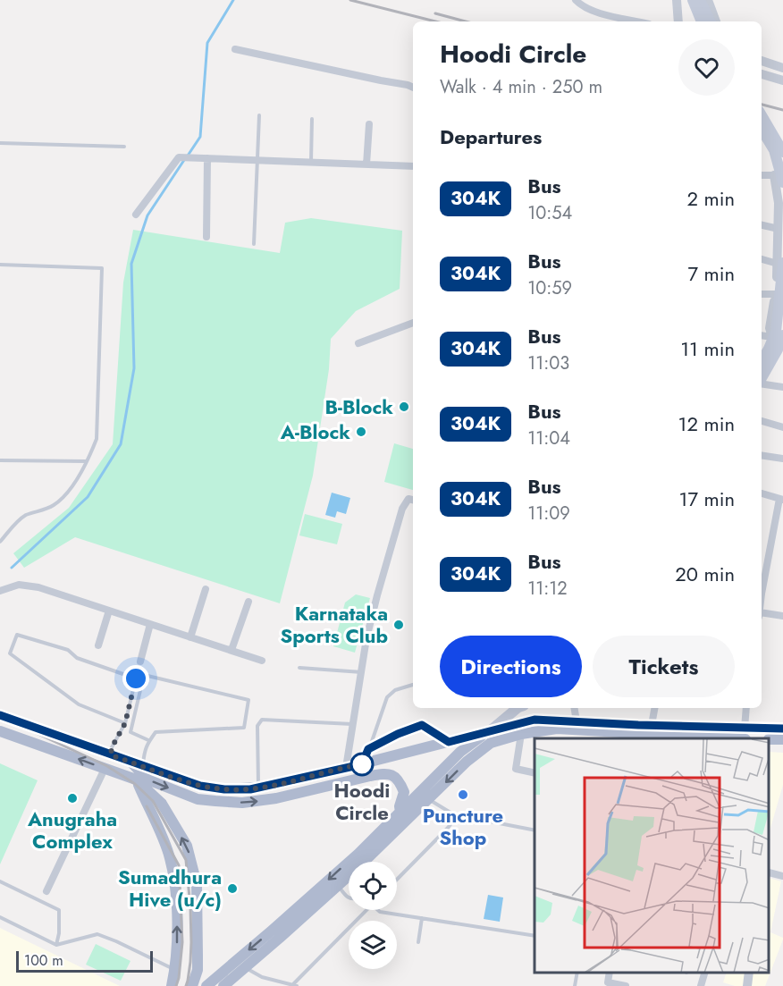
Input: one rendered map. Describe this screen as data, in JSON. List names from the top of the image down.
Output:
{
  "places": [
    "B-Block",
    "A-Block",
    "Karnataka Sports Club",
    "Hoodi Circle",
    "Puncture Shop",
    "Anugraha Complex",
    "Sumadhura Hive (u/c)"
  ],
  "lines": ["bus line 304K"],
  "scale_bar": "100 m",
  "page": {
    "heading": [
      ["Hoodi Circle", "Walk · 4 min · 250 m"],
      "Departures"
    ],
    "list": [
      {
        "mark": "304K",
        "name": "Bus",
        "note": "10:54",
        "value": "2 min"
      },
      {
        "mark": "304K",
        "name": "Bus",
        "note": "10:59",
        "value": "7 min"
      },
      {
        "mark": "304K",
        "name": "Bus",
        "note": "11:03",
        "value": "11 min"
      },
      {
        "mark": "304K",
        "name": "Bus",
        "note": "11:04",
        "value": "12 min"
      },
      {
        "mark": "304K",
        "name": "Bus",
        "note": "11:09",
        "value": "17 min"
      },
      {
        "mark": "304K",
        "name": "Bus",
        "note": "11:12",
        "value": "20 min"
      }
    ],
    "buttons": ["Directions", "Tickets"],
    "scale": "100 m"
  }
}
